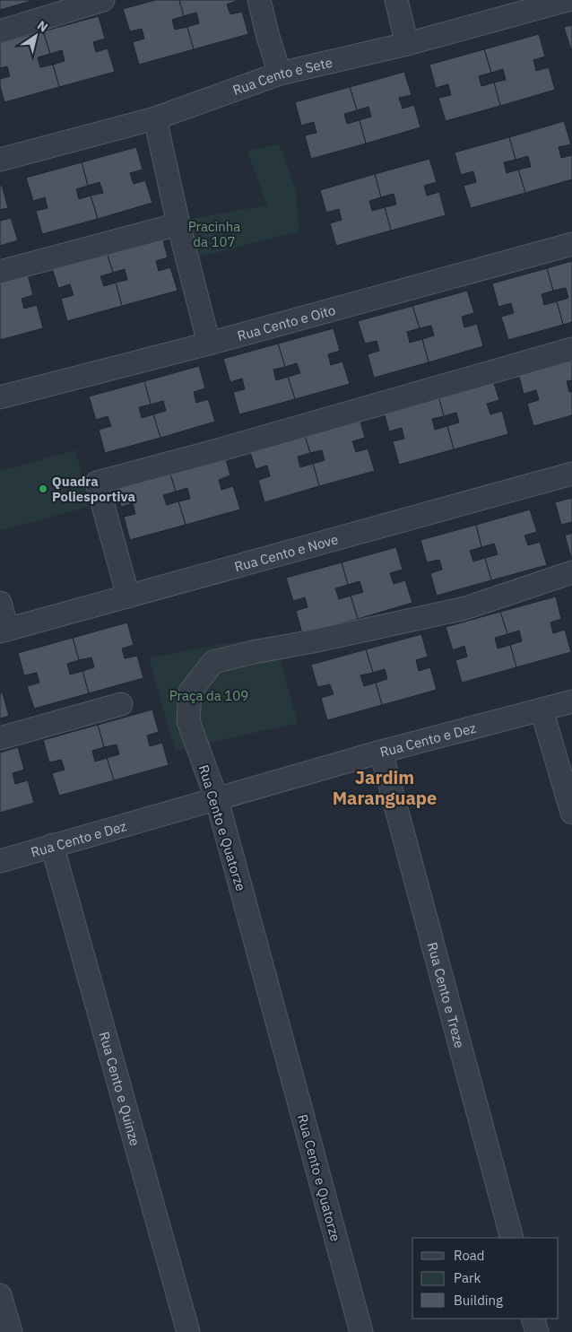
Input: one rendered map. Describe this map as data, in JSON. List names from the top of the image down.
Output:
{
  "streets": {
    "street": [
      "Rua Cento e Sete",
      "Rua Cento e Oito",
      "Rua Cento e Nove",
      "Rua Cento e Dez",
      "Rua Cento e Quatorze",
      "Rua Cento e Treze",
      "Rua Cento e Quinze"
    ]
  },
  "crossings": [
    ["Rua Cento e Dez", "Rua Cento e Quatorze"],
    ["Rua Cento e Dez", "Rua Cento e Treze"],
    ["Rua Cento e Dez", "Rua Cento e Quinze"]
  ],
  "districts": ["Jardim Maranguape"],
  "parks": ["Pracinha da 107", "Praça da 109"],
  "places": ["Quadra Poliesportiva"],
  "legend": ["Road", "Park", "Building"],
  "north": "top right"
}
